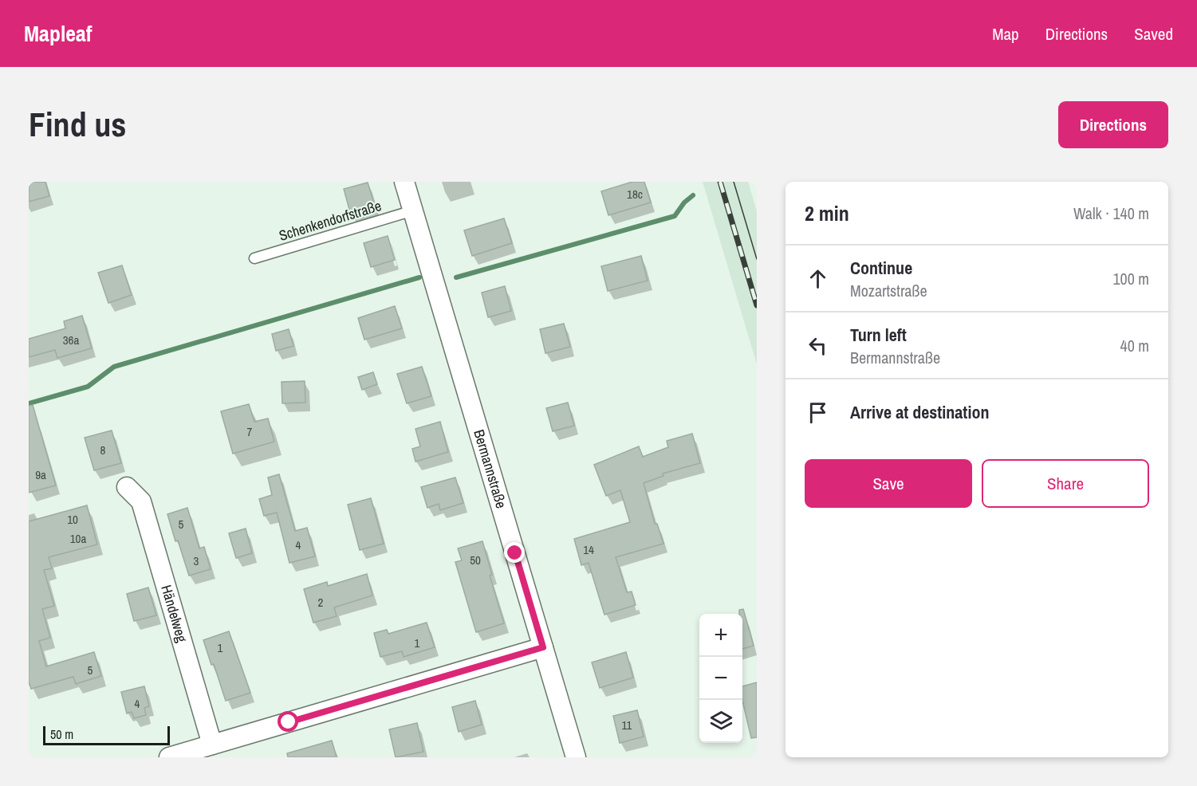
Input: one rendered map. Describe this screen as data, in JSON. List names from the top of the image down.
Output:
{
  "streets": {
    "street": ["Bermannstraße", "Händelweg"],
    "lane": ["Schenkendorfstraße"]
  },
  "crossings": [
    ["Schenkendorfstraße", "Bermannstraße"]
  ],
  "house_numbers": [
    "18c",
    "36a",
    "7",
    "8",
    "9a",
    "10",
    "5",
    "10a",
    "4",
    "14",
    "50",
    "3",
    "2",
    "1",
    "1",
    "5",
    "4",
    "11"
  ],
  "scale_bar": "50 m",
  "page": {
    "header": "Mapleaf",
    "nav": ["Map", "Directions", "Saved"],
    "buttons": [
      "Directions",
      ["Save", "Share"]
    ],
    "title": "Find us",
    "heading": ["2 min", "Walk · 140 m"],
    "list": [
      ["Continue", "Mozartstraße", "100 m"],
      ["Turn left", "Bermannstraße", "40 m"],
      "Arrive at destination"
    ],
    "map_buttons": ["+", "−"],
    "scale": "50 m"
  }
}
